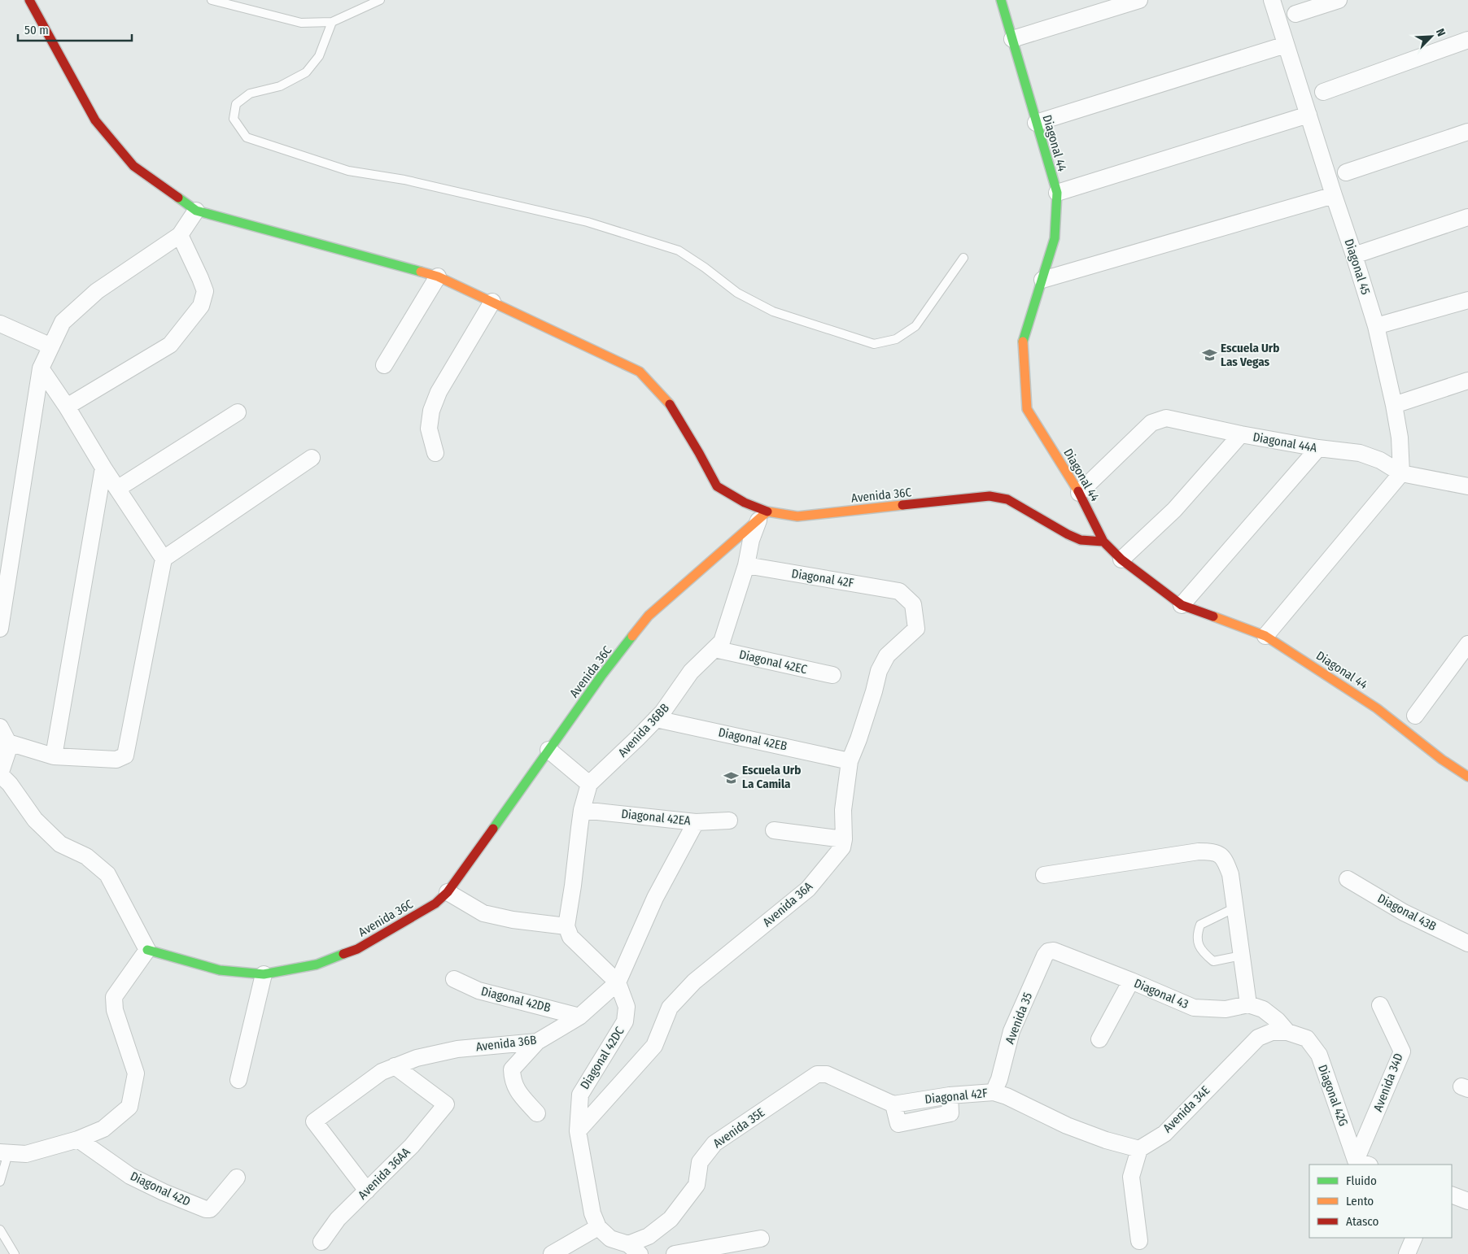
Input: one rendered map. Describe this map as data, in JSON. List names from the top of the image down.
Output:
{
  "streets": {
    "street": [
      "Diagonal 44",
      "Diagonal 45",
      "Diagonal 44A",
      "Avenida 36C",
      "Diagonal 42F",
      "Diagonal 42EC",
      "Avenida 36BB",
      "Diagonal 42EB",
      "Diagonal 42EA",
      "Avenida 36A",
      "Diagonal 43B",
      "Diagonal 43",
      "Diagonal 42DB",
      "Avenida 35",
      "Avenida 36B",
      "Diagonal 42DC",
      "Avenida 34D",
      "Diagonal 42G",
      "Avenida 34E",
      "Avenida 35E",
      "Avenida 36AA",
      "Diagonal 42D"
    ]
  },
  "crossings": [
    ["Diagonal 44", "Diagonal 44A"],
    ["Diagonal 44", "Avenida 36C"],
    ["Diagonal 45", "Diagonal 44A"],
    ["Avenida 36C", "Avenida 36BB"],
    ["Diagonal 42F", "Avenida 36BB"],
    ["Diagonal 42F", "Avenida 36A"],
    ["Diagonal 42F", "Avenida 35"],
    ["Diagonal 42F", "Avenida 34E"],
    ["Diagonal 42F", "Avenida 35E"],
    ["Diagonal 42EC", "Avenida 36BB"],
    ["Avenida 36BB", "Diagonal 42EB"],
    ["Avenida 36BB", "Diagonal 42EA"],
    ["Avenida 36BB", "Diagonal 42DC"],
    ["Diagonal 42EB", "Avenida 36A"],
    ["Diagonal 42EA", "Avenida 36B"],
    ["Avenida 36A", "Diagonal 42DC"],
    ["Diagonal 43", "Avenida 35"],
    ["Diagonal 42DB", "Avenida 36B"],
    ["Avenida 36B", "Diagonal 42DC"],
    ["Avenida 36B", "Avenida 36AA"],
    ["Avenida 34D", "Diagonal 42G"],
    ["Diagonal 42G", "Avenida 34E"]
  ],
  "places": {
    "school or university": ["Escuela Urb Las Vegas", "Escuela Urb La Camila"]
  },
  "legend": ["Fluido", "Lento", "Atasco"],
  "scale_bar": "50 m",
  "north": "top right"
}
